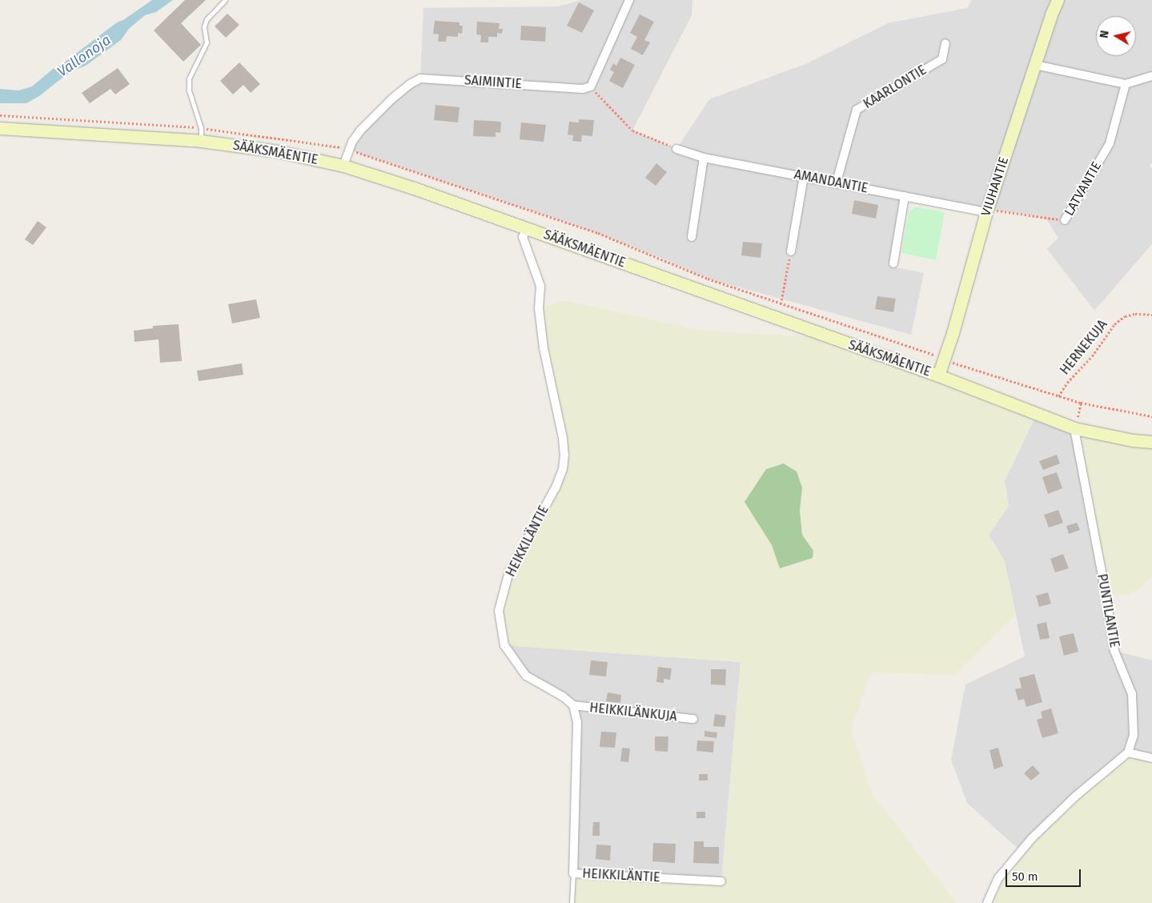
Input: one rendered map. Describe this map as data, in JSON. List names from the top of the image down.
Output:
{
  "streets": {
    "street": [
      "SAIMINTIE",
      "KAARLONTIE",
      "SÄÄKSMÄENTIE",
      "AMANDANTIE",
      "VIUHANTIE",
      "LATVANTIE",
      "HEIKKILÄNTIE",
      "PUNTILANTIE",
      "HEIKKILÄNKUJA"
    ],
    "path": ["HERNEKUJA"]
  },
  "crossings": [
    ["SAIMINTIE", "SÄÄKSMÄENTIE"],
    ["KAARLONTIE", "AMANDANTIE"],
    ["SÄÄKSMÄENTIE", "VIUHANTIE"],
    ["SÄÄKSMÄENTIE", "HEIKKILÄNTIE"],
    ["SÄÄKSMÄENTIE", "PUNTILANTIE"],
    ["AMANDANTIE", "VIUHANTIE"],
    ["AMANDANTIE", "LATVANTIE"],
    ["VIUHANTIE", "LATVANTIE"],
    ["HEIKKILÄNTIE", "HEIKKILÄNKUJA"]
  ],
  "water": ["Vallonoja"],
  "scale_bar": "50 m",
  "north": "left"
}
